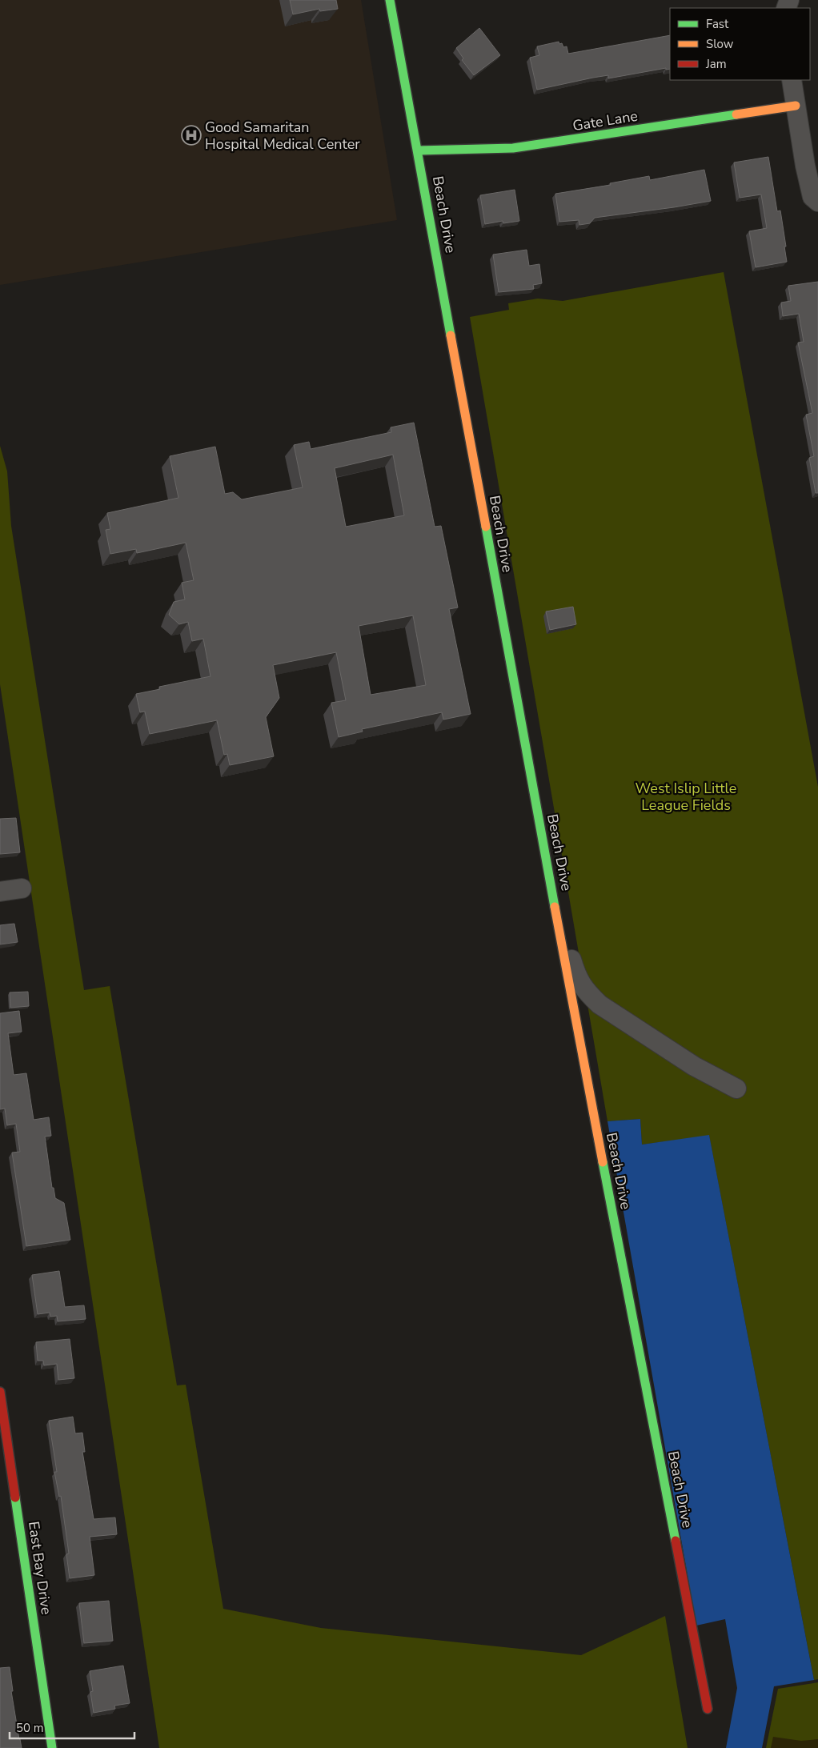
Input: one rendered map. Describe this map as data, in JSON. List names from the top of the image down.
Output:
{
  "streets": {
    "street": ["Gate Lane", "Beach Drive", "East Bay Drive"]
  },
  "crossings": [
    ["Gate Lane", "Beach Drive"]
  ],
  "parks": ["West Islip Little League Fields"],
  "places": {
    "hospital": ["Good Samaritan Hospital Medical Center"]
  },
  "legend": ["Fast", "Slow", "Jam"],
  "scale_bar": "50 m"
}
